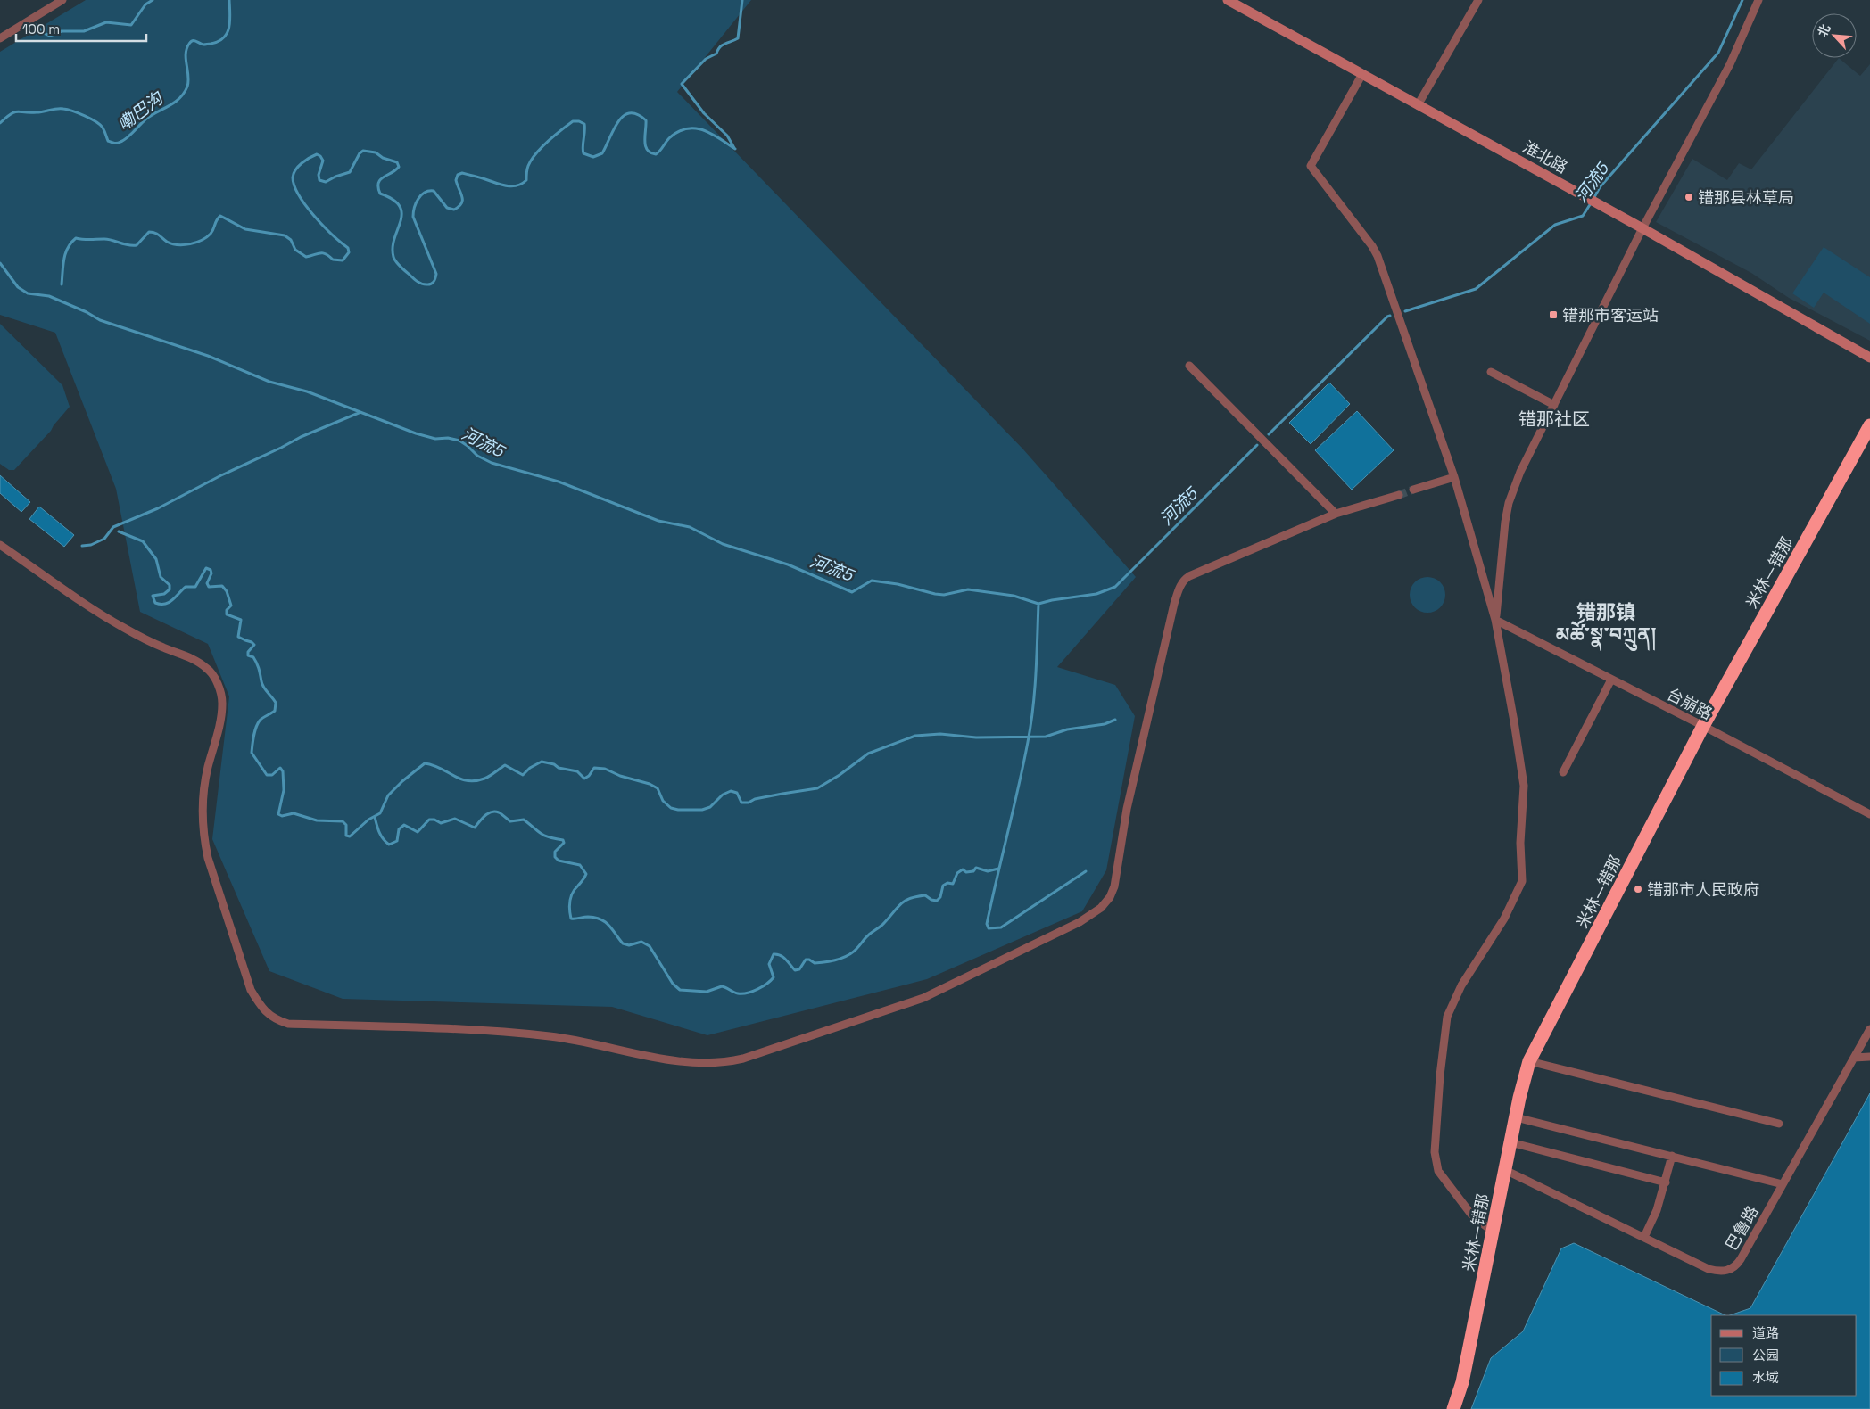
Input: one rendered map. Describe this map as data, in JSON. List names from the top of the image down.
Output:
{
  "streets": {
    "highway": ["米林—错那"],
    "street": ["淮北路", "台崩路", "巴鲁路"]
  },
  "crossings": [
    ["米林—错那", "台崩路"],
    ["米林—错那", "巴鲁路"]
  ],
  "districts": ["错那社区", "错那镇 མཚོ་སྣ་བཀྲུན།"],
  "water": ["嘞巴沟", "河流5"],
  "places": {
    "other": ["错那县林草局", "错那市人民政府"],
    "transit": ["错那市客运站"]
  },
  "legend": ["道路", "公园", "水域"],
  "scale_bar": "100 m",
  "north": "top left"
}
